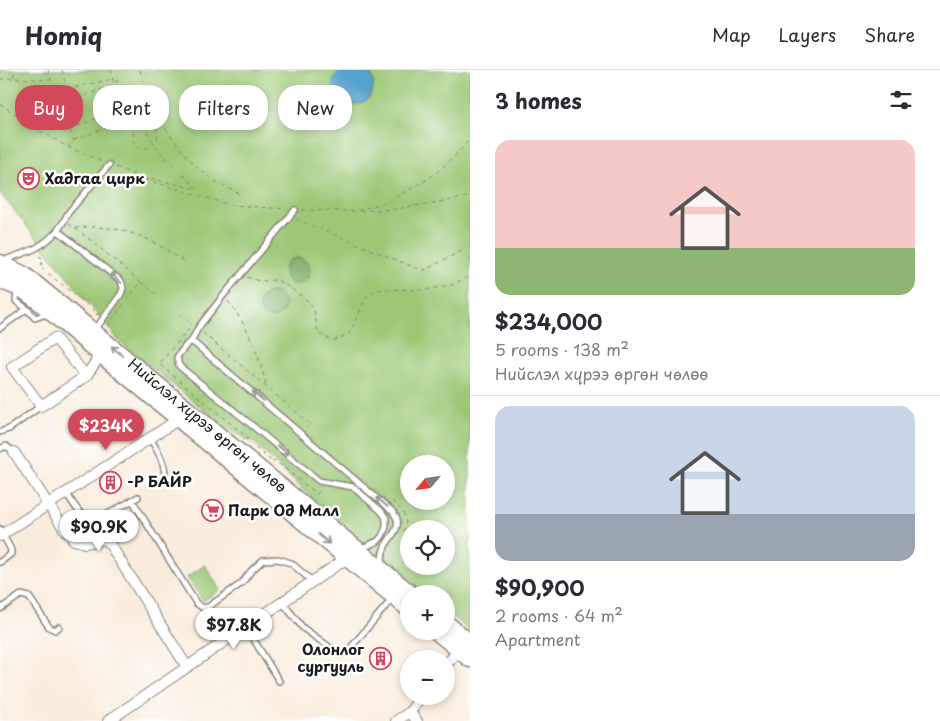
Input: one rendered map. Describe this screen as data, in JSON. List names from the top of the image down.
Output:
{
  "streets": {
    "main road": ["Нийслэл хүрээ өргөн чөлөө"]
  },
  "places": {
    "theatre": ["Хадгаа цирк"],
    "building": ["-Р БАЙР", "Олонлог сургууль"],
    "supermarket": ["Парк Од Малл"]
  },
  "north": "bottom left",
  "page": {
    "header": "Homiq",
    "nav": ["Map", "Layers", "Share"],
    "heading": "3 homes",
    "chip": [
      "Buy",
      "Rent",
      "Filters",
      "New"
    ],
    "list": [
      {
        "name": "$234,000",
        "note": "5 rooms · 138 m² · Нийслэл хүрээ өргөн чөлөө"
      },
      {
        "name": "$90,900",
        "note": "2 rooms · 64 m² · Apartment"
      }
    ],
    "price": ["$234K", "$90.9K", "$97.8K"],
    "map_buttons": ["+", "−"]
  }
}
